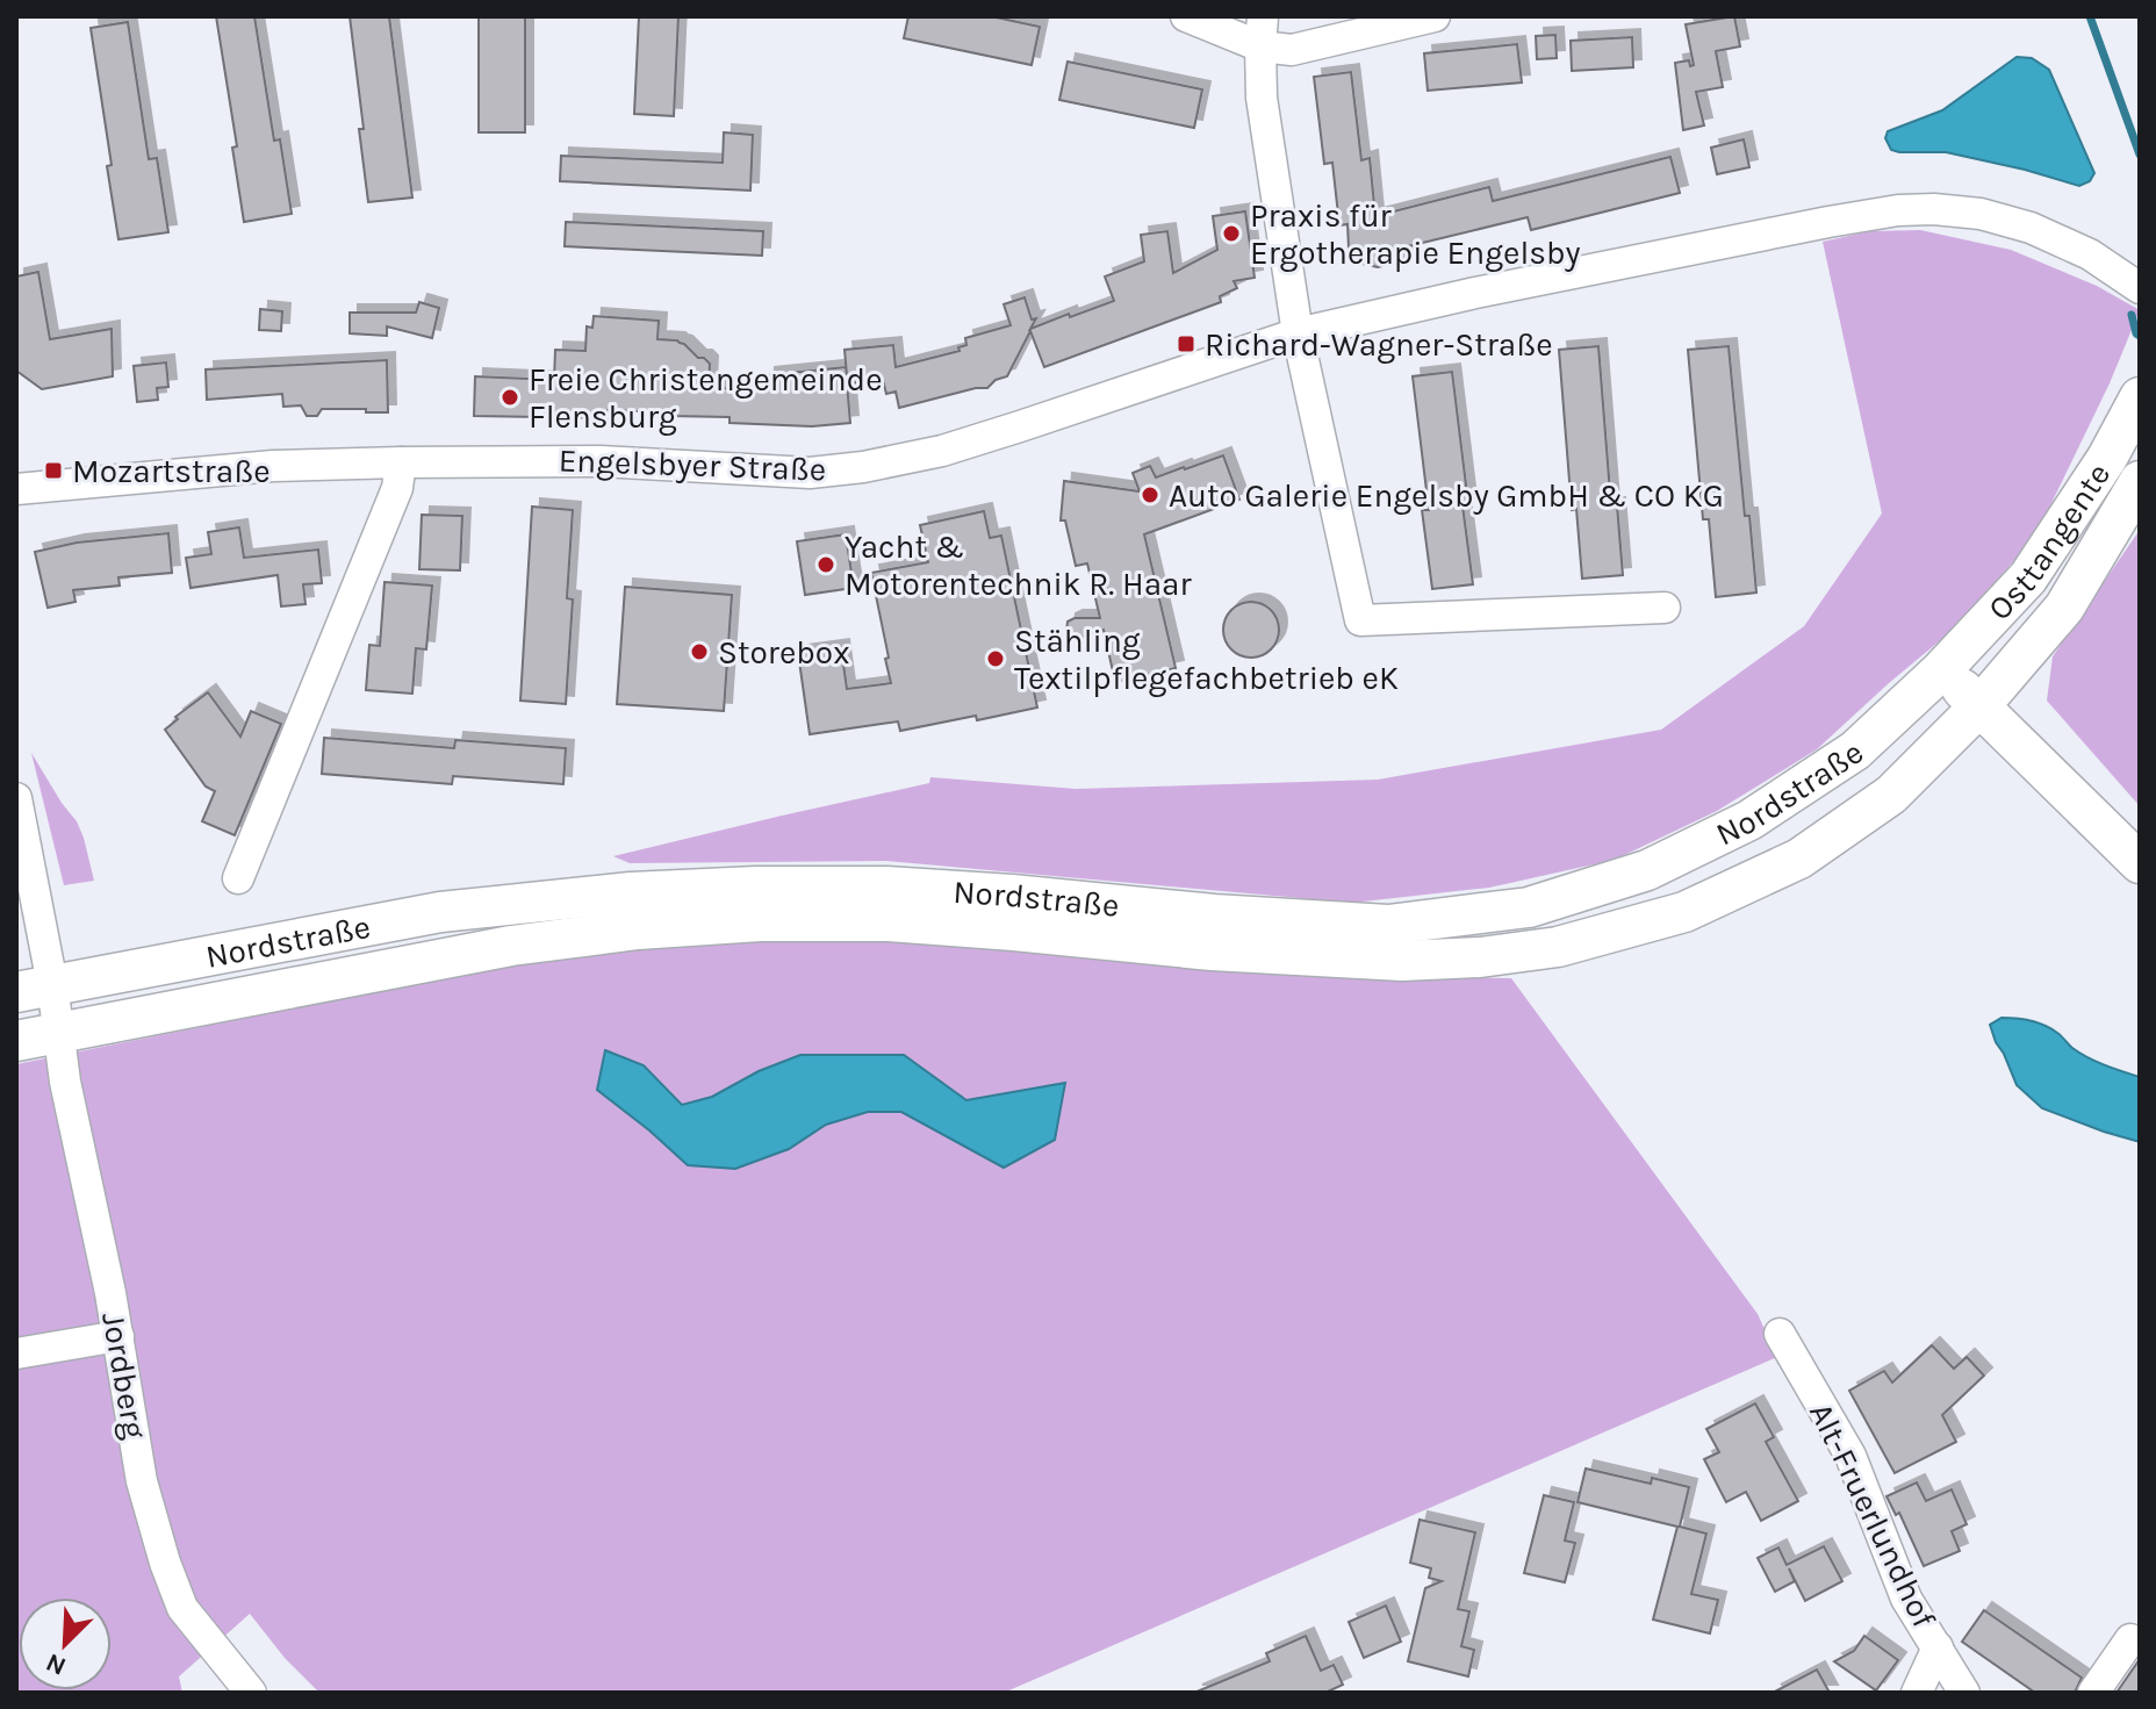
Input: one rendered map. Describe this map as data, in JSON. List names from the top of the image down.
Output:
{
  "streets": {
    "main road": ["Osttangente", "Nordstraße"],
    "street": ["Engelsbyer Straße", "Jordberg", "Alt-Fruerlundhof"]
  },
  "crossings": [
    ["Osttangente", "Nordstraße"],
    ["Nordstraße", "Jordberg"]
  ],
  "places": {
    "other": [
      "Praxis für Ergotherapie Engelsby",
      "Freie Christengemeinde Flensburg",
      "Auto Galerie Engelsby GmbH & CO KG",
      "Yacht & Motorentechnik R. Haar",
      "Storebox",
      "Stähling Textilpflegefachbetrieb eK"
    ],
    "transit": ["Richard-Wagner-Straße", "Mozartstraße"]
  },
  "north": "bottom left"
}
